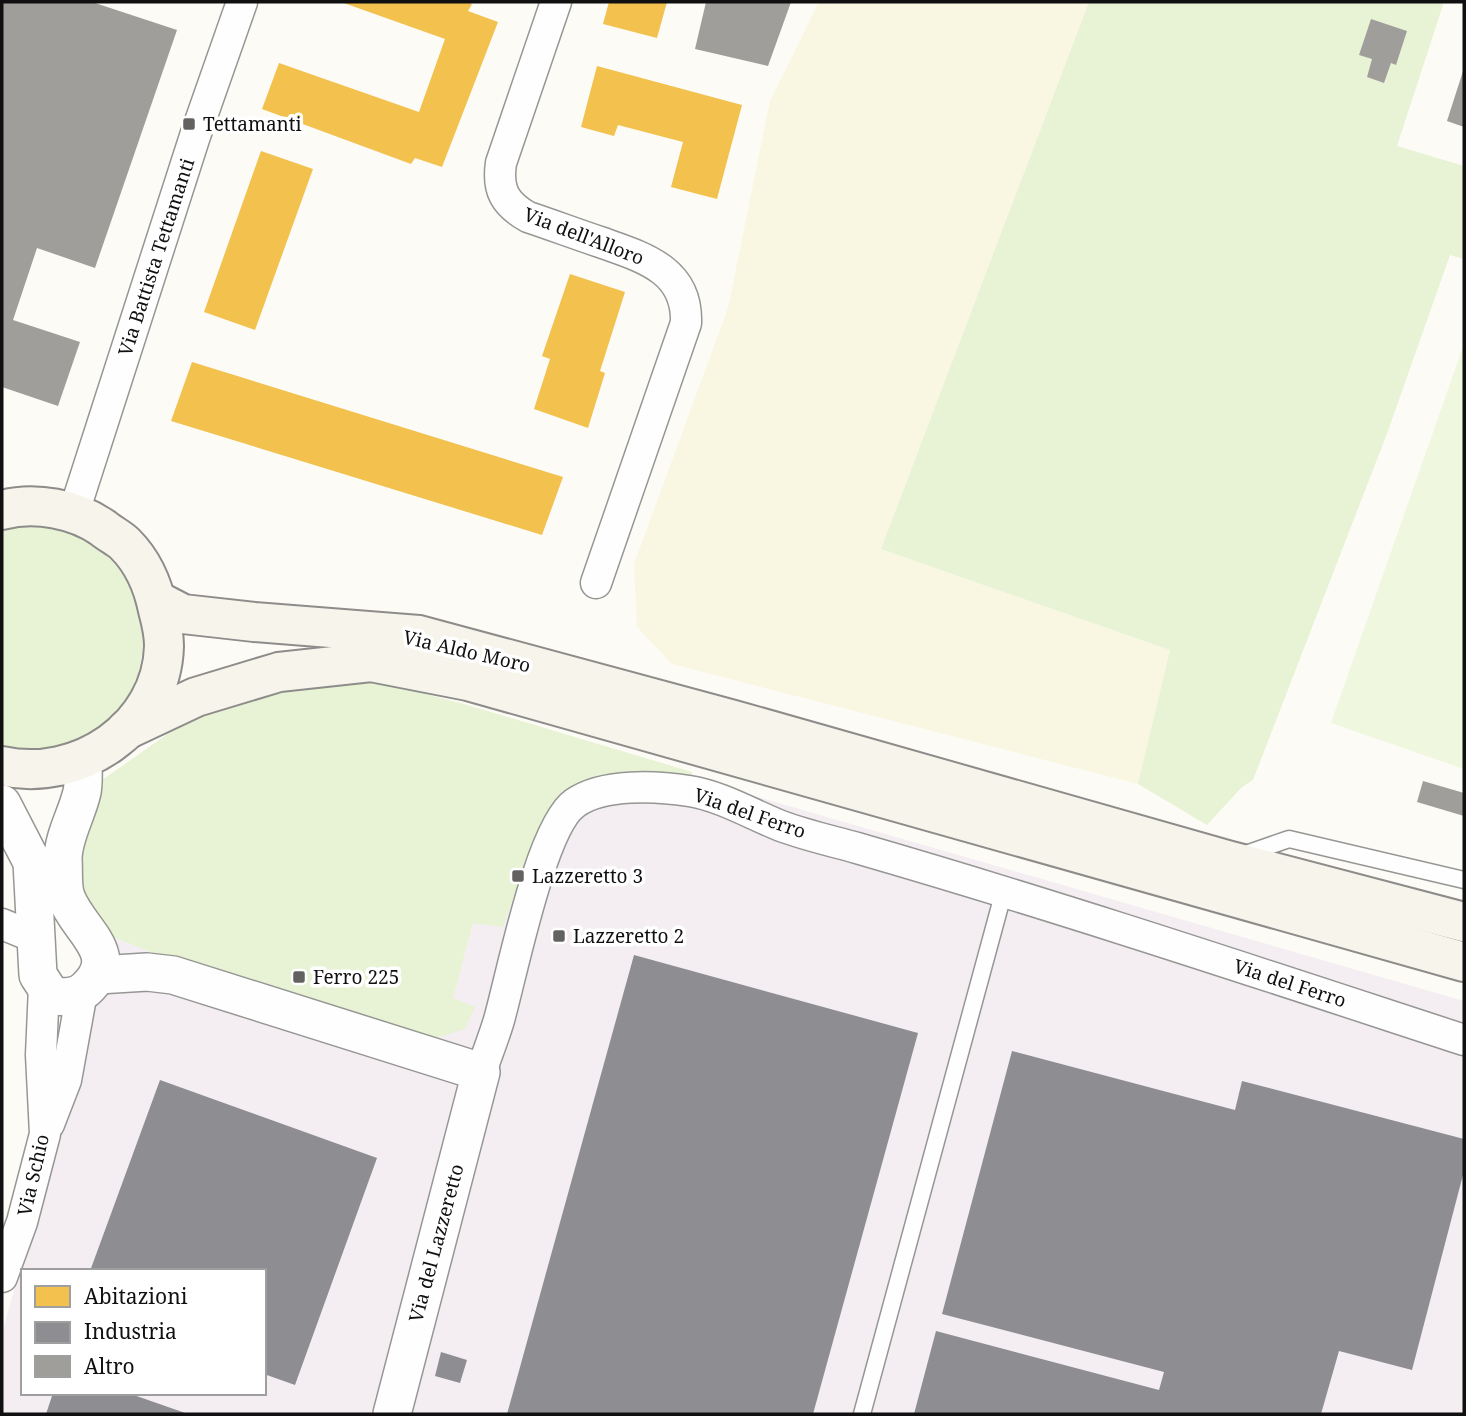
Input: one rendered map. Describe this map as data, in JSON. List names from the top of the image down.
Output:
{
  "streets": {
    "main road": ["Via Aldo Moro"],
    "street": [
      "Via dell'Alloro",
      "Via Battista Tettamanti",
      "Via del Ferro",
      "Via Schio",
      "Via del Lazzeretto"
    ]
  },
  "crossings": [
    ["Via Battista Tettamanti", "Via Aldo Moro"],
    ["Via del Ferro", "Via del Lazzeretto"]
  ],
  "places": {
    "transit": [
      "Tettamanti",
      "Lazzeretto 3",
      "Lazzeretto 2",
      "Ferro 225"
    ]
  },
  "legend": ["Abitazioni", "Industria", "Altro"]
}
